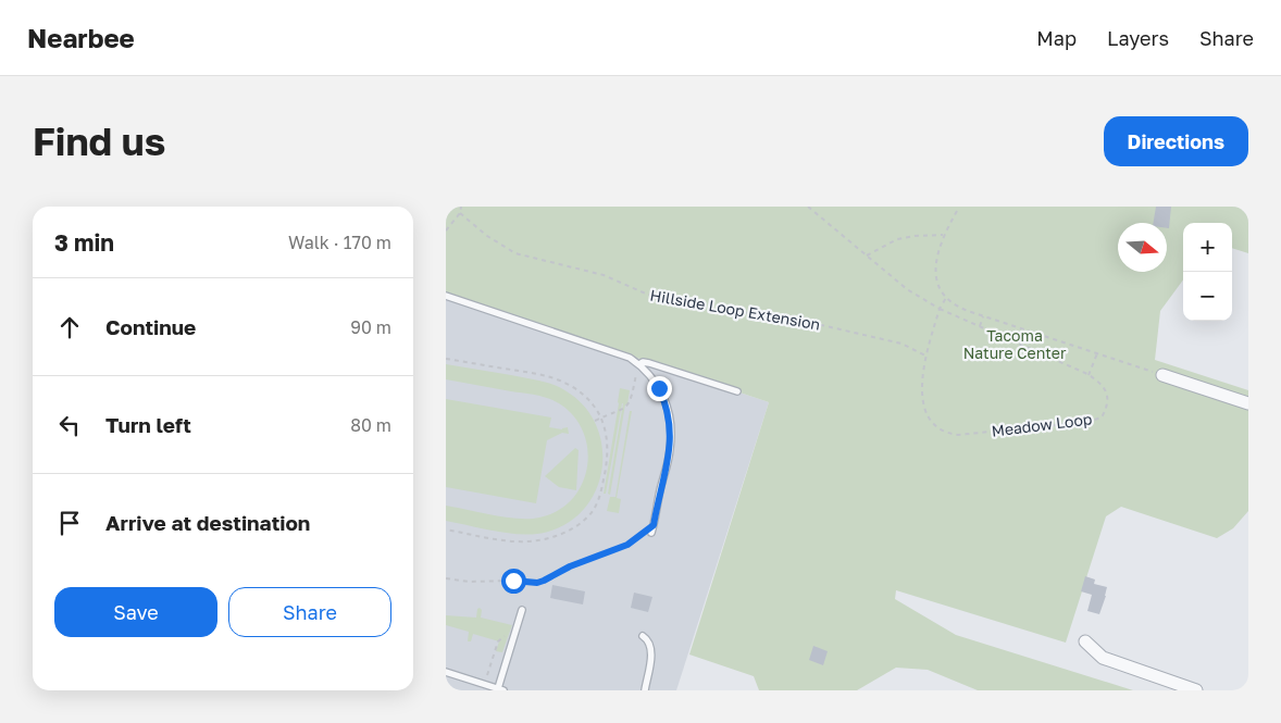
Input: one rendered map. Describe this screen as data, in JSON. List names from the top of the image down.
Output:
{
  "streets": {
    "path": ["Hillside Loop Extension", "Meadow Loop"]
  },
  "crossings": [
    ["Hillside Loop Extension", "Meadow Loop"]
  ],
  "parks": ["Tacoma Nature Center"],
  "north": "right",
  "page": {
    "header": "Nearbee",
    "nav": ["Map", "Layers", "Share"],
    "buttons": [
      "Directions",
      ["Save", "Share"]
    ],
    "title": "Find us",
    "heading": ["3 min", "Walk · 170 m"],
    "map_buttons": ["+", "−"],
    "list": [
      ["Continue", "90 m"],
      ["Turn left", "80 m"],
      "Arrive at destination"
    ]
  }
}
